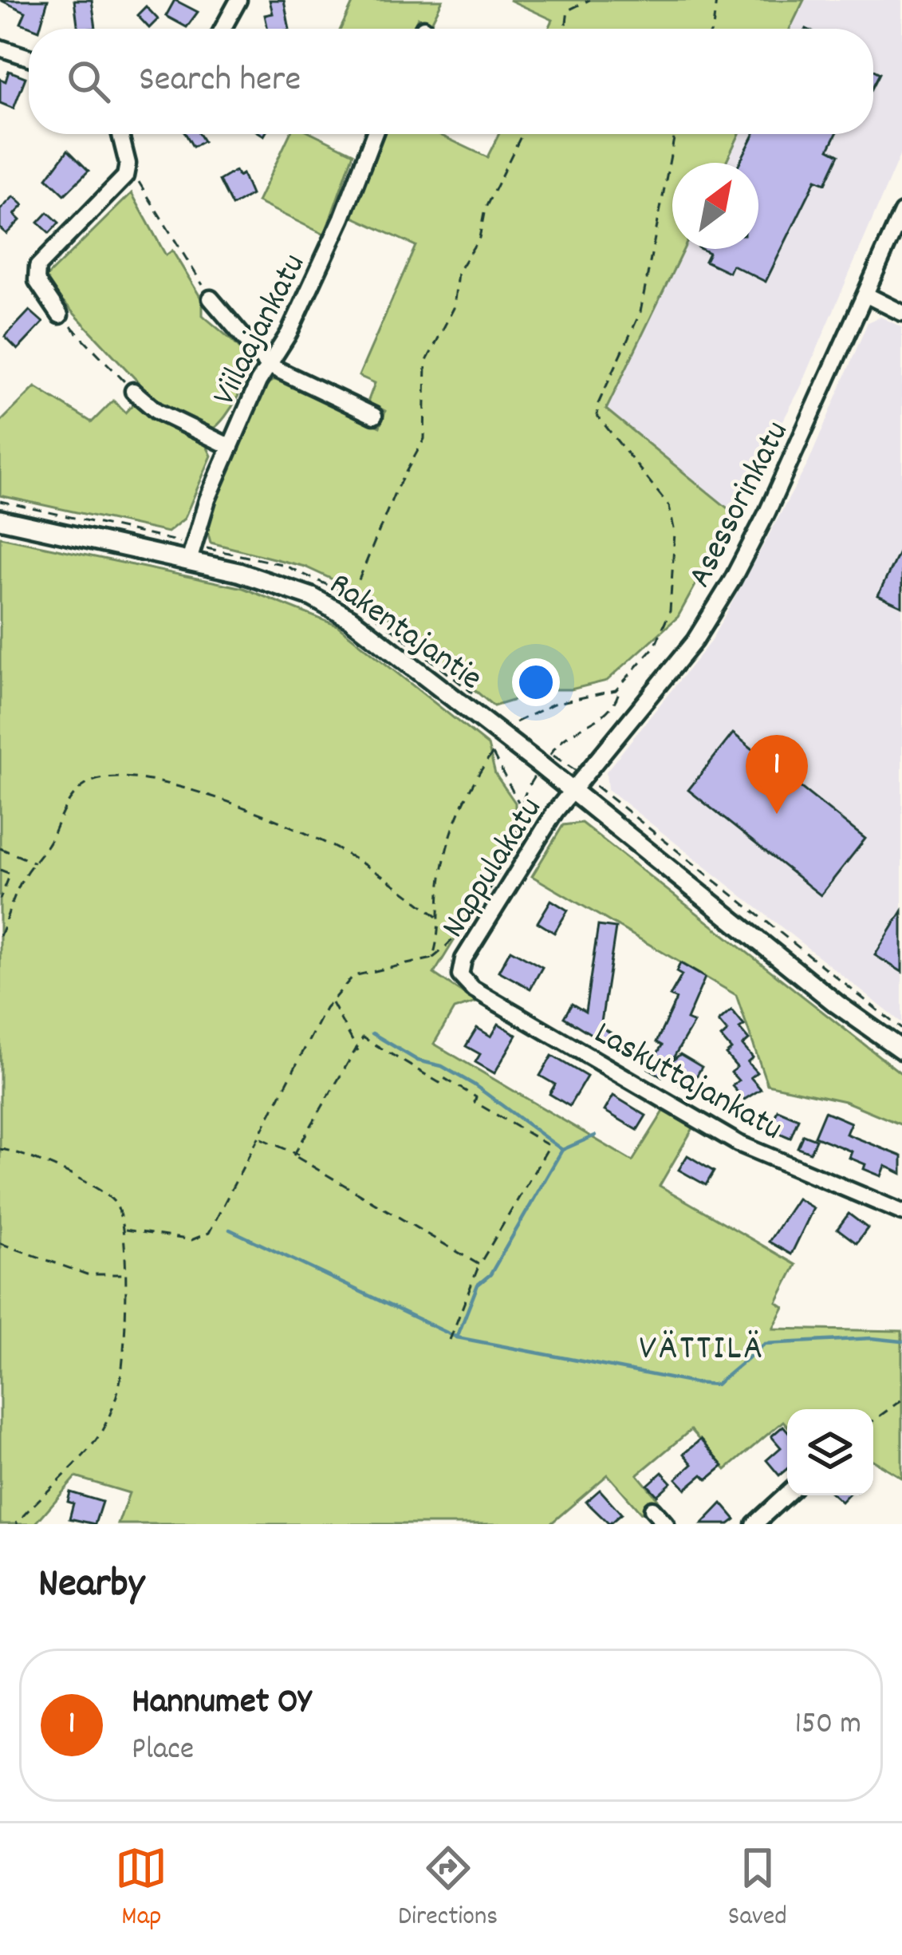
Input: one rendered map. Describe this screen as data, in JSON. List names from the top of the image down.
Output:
{
  "streets": {
    "street": [
      "Viilaajankatu",
      "Asessorinkatu",
      "Rakentajantie",
      "Nappulakatu",
      "Laskuttajankatu"
    ]
  },
  "crossings": [
    ["Viilaajankatu", "Rakentajantie"],
    ["Asessorinkatu", "Rakentajantie"],
    ["Asessorinkatu", "Nappulakatu"],
    ["Rakentajantie", "Nappulakatu"],
    ["Nappulakatu", "Laskuttajankatu"]
  ],
  "districts": ["VÄTTILÄ"],
  "north": "top right",
  "page": {
    "search": "Search here",
    "pins": "1",
    "heading": "Nearby",
    "list": [
      {
        "mark": "1",
        "name": "Hannumet OY",
        "note": "Place",
        "value": "150 m"
      }
    ],
    "nav": ["Map", "Directions", "Saved"]
  }
}
